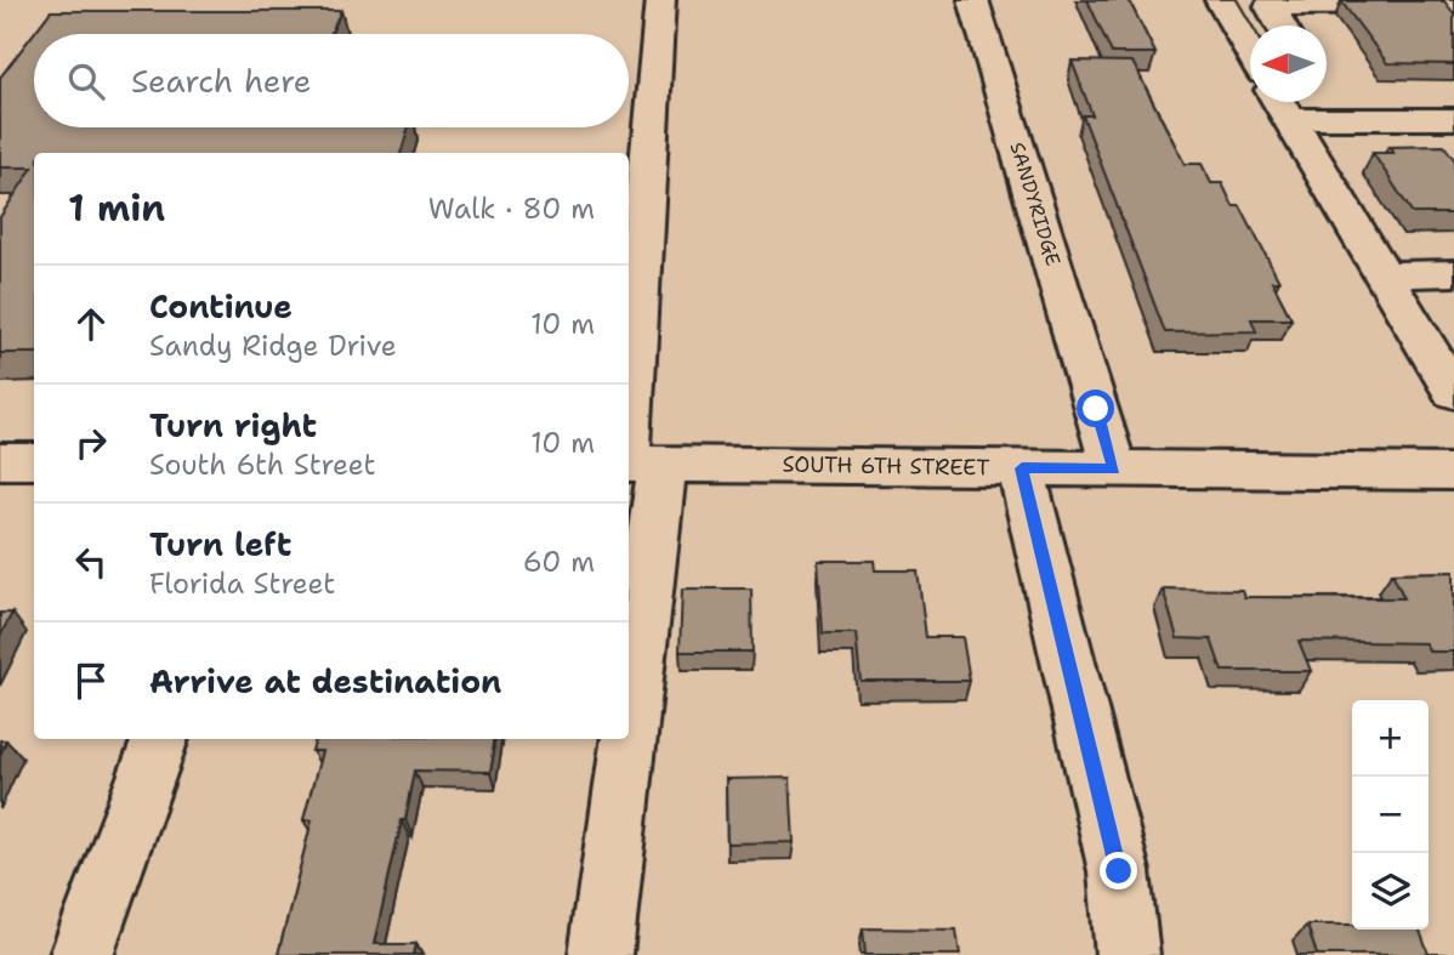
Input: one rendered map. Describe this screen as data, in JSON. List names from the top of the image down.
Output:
{
  "streets": {
    "street": ["SANDYRIDGE", "SOUTH 6TH STREET"]
  },
  "crossings": [
    ["SANDYRIDGE", "SOUTH 6TH STREET"]
  ],
  "north": "left",
  "page": {
    "search": "Search here",
    "heading": ["1 min", "Walk · 80 m"],
    "list": [
      ["Continue", "Sandy Ridge Drive", "10 m"],
      ["Turn right", "South 6th Street", "10 m"],
      ["Turn left", "Florida Street", "60 m"],
      "Arrive at destination"
    ],
    "map_buttons": ["+", "−"]
  }
}
